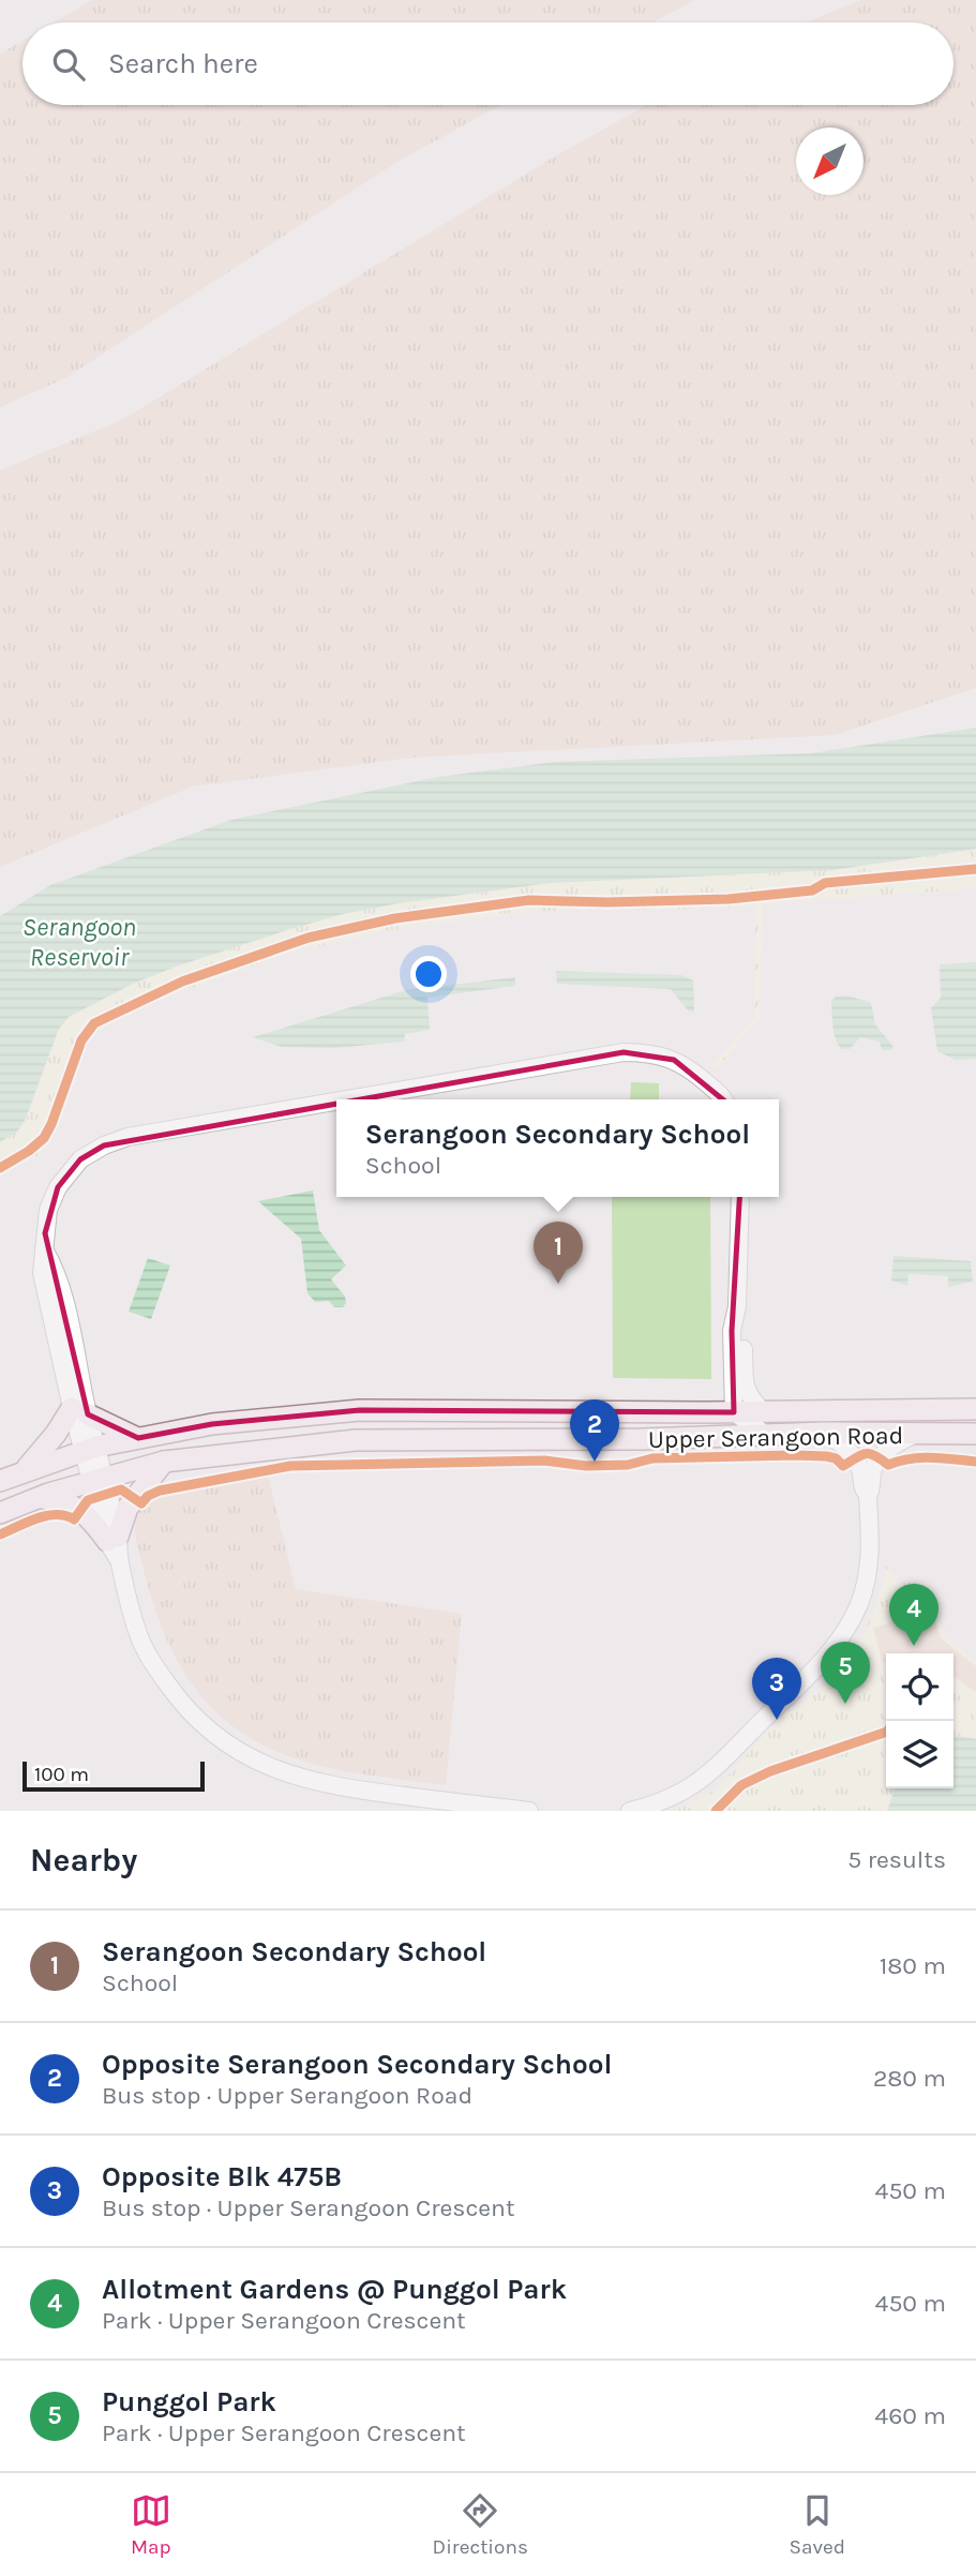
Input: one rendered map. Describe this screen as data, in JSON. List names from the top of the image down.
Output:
{
  "streets": {
    "main road": ["Upper Serangoon Road"]
  },
  "water": ["Serangoon Reservoir"],
  "scale_bar": "100 m",
  "north": "bottom left",
  "page": {
    "search": "Search here",
    "popup": ["Serangoon Secondary School", "School"],
    "pins": [
      "1",
      "2",
      "4",
      "5",
      "3"
    ],
    "scale": "100 m",
    "heading": ["Nearby", "5 results"],
    "list": [
      {
        "mark": "1",
        "name": "Serangoon Secondary School",
        "note": "School",
        "value": "180 m"
      },
      {
        "mark": "2",
        "name": "Opposite Serangoon Secondary School",
        "note": "Bus stop · Upper Serangoon Road",
        "value": "280 m"
      },
      {
        "mark": "3",
        "name": "Opposite Blk 475B",
        "note": "Bus stop · Upper Serangoon Crescent",
        "value": "450 m"
      },
      {
        "mark": "4",
        "name": "Allotment Gardens @ Punggol Park",
        "note": "Park · Upper Serangoon Crescent",
        "value": "450 m"
      },
      {
        "mark": "5",
        "name": "Punggol Park",
        "note": "Park · Upper Serangoon Crescent",
        "value": "460 m"
      }
    ],
    "nav": ["Map", "Directions", "Saved"]
  }
}
